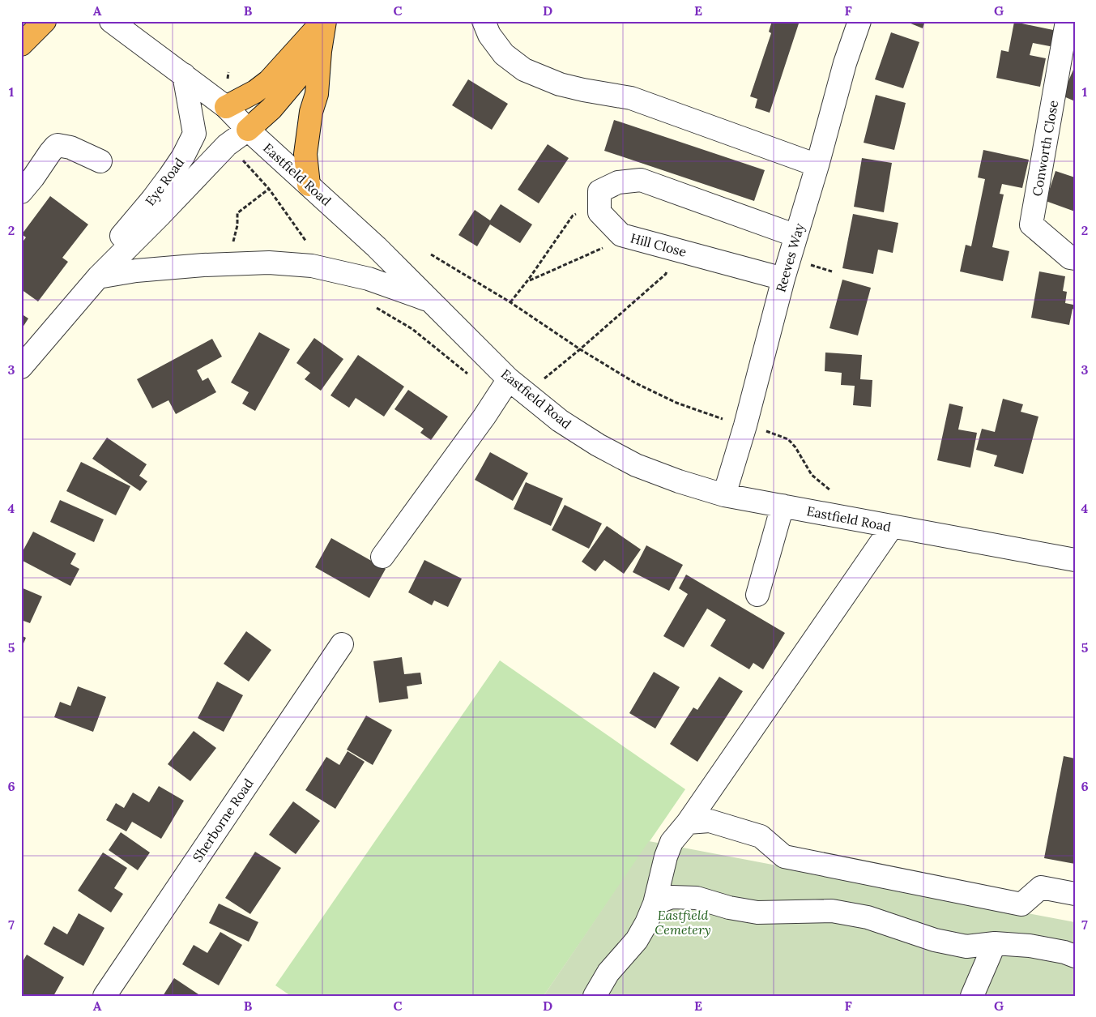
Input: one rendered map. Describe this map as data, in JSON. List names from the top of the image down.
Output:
{
  "streets": {
    "street": [
      "Conworth Close",
      "Eastfield Road",
      "Eye Road",
      "Hill Close",
      "Reeves Way",
      "Sherborne Road"
    ]
  },
  "crossings": [
    ["Eastfield Road", "Eye Road"],
    ["Eastfield Road", "Reeves Way"],
    ["Hill Close", "Reeves Way"]
  ],
  "parks": ["Eastfield Cemetery"],
  "grid": {
    "columns": [
      "A",
      "B",
      "C",
      "D",
      "E",
      "F",
      "G"
    ],
    "rows": [
      "1",
      "2",
      "3",
      "4",
      "5",
      "6",
      "7"
    ]
  }
}
